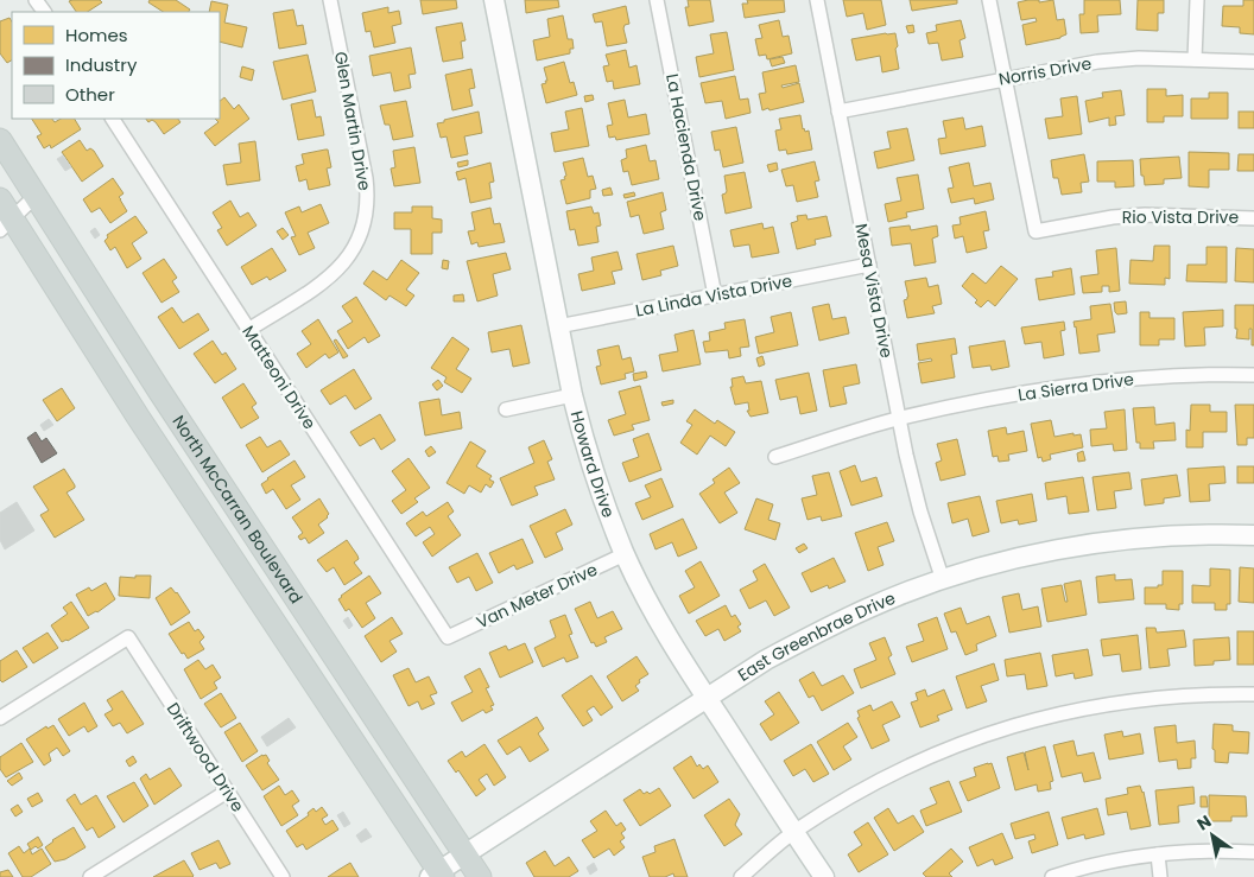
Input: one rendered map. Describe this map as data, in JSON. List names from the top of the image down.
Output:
{
  "streets": {
    "main road": ["North McCarran Boulevard"],
    "street": [
      "Norris Drive",
      "Glen Martin Drive",
      "La Hacienda Drive",
      "Rio Vista Drive",
      "Mesa Vista Drive",
      "La Linda Vista Drive",
      "Matteoni Drive",
      "La Sierra Drive",
      "Howard Drive",
      "Van Meter Drive",
      "East Greenbrae Drive",
      "Driftwood Drive"
    ]
  },
  "crossings": [
    ["Norris Drive", "Rio Vista Drive"],
    ["Norris Drive", "Mesa Vista Drive"],
    ["Glen Martin Drive", "Matteoni Drive"],
    ["La Hacienda Drive", "La Linda Vista Drive"],
    ["Mesa Vista Drive", "La Linda Vista Drive"],
    ["Mesa Vista Drive", "La Sierra Drive"],
    ["Mesa Vista Drive", "East Greenbrae Drive"],
    ["La Linda Vista Drive", "Howard Drive"],
    ["Matteoni Drive", "Van Meter Drive"],
    ["Howard Drive", "Van Meter Drive"],
    ["Howard Drive", "East Greenbrae Drive"],
    ["North McCarran Boulevard", "East Greenbrae Drive"]
  ],
  "legend": ["Homes", "Industry", "Other"],
  "north": "top left"
}
